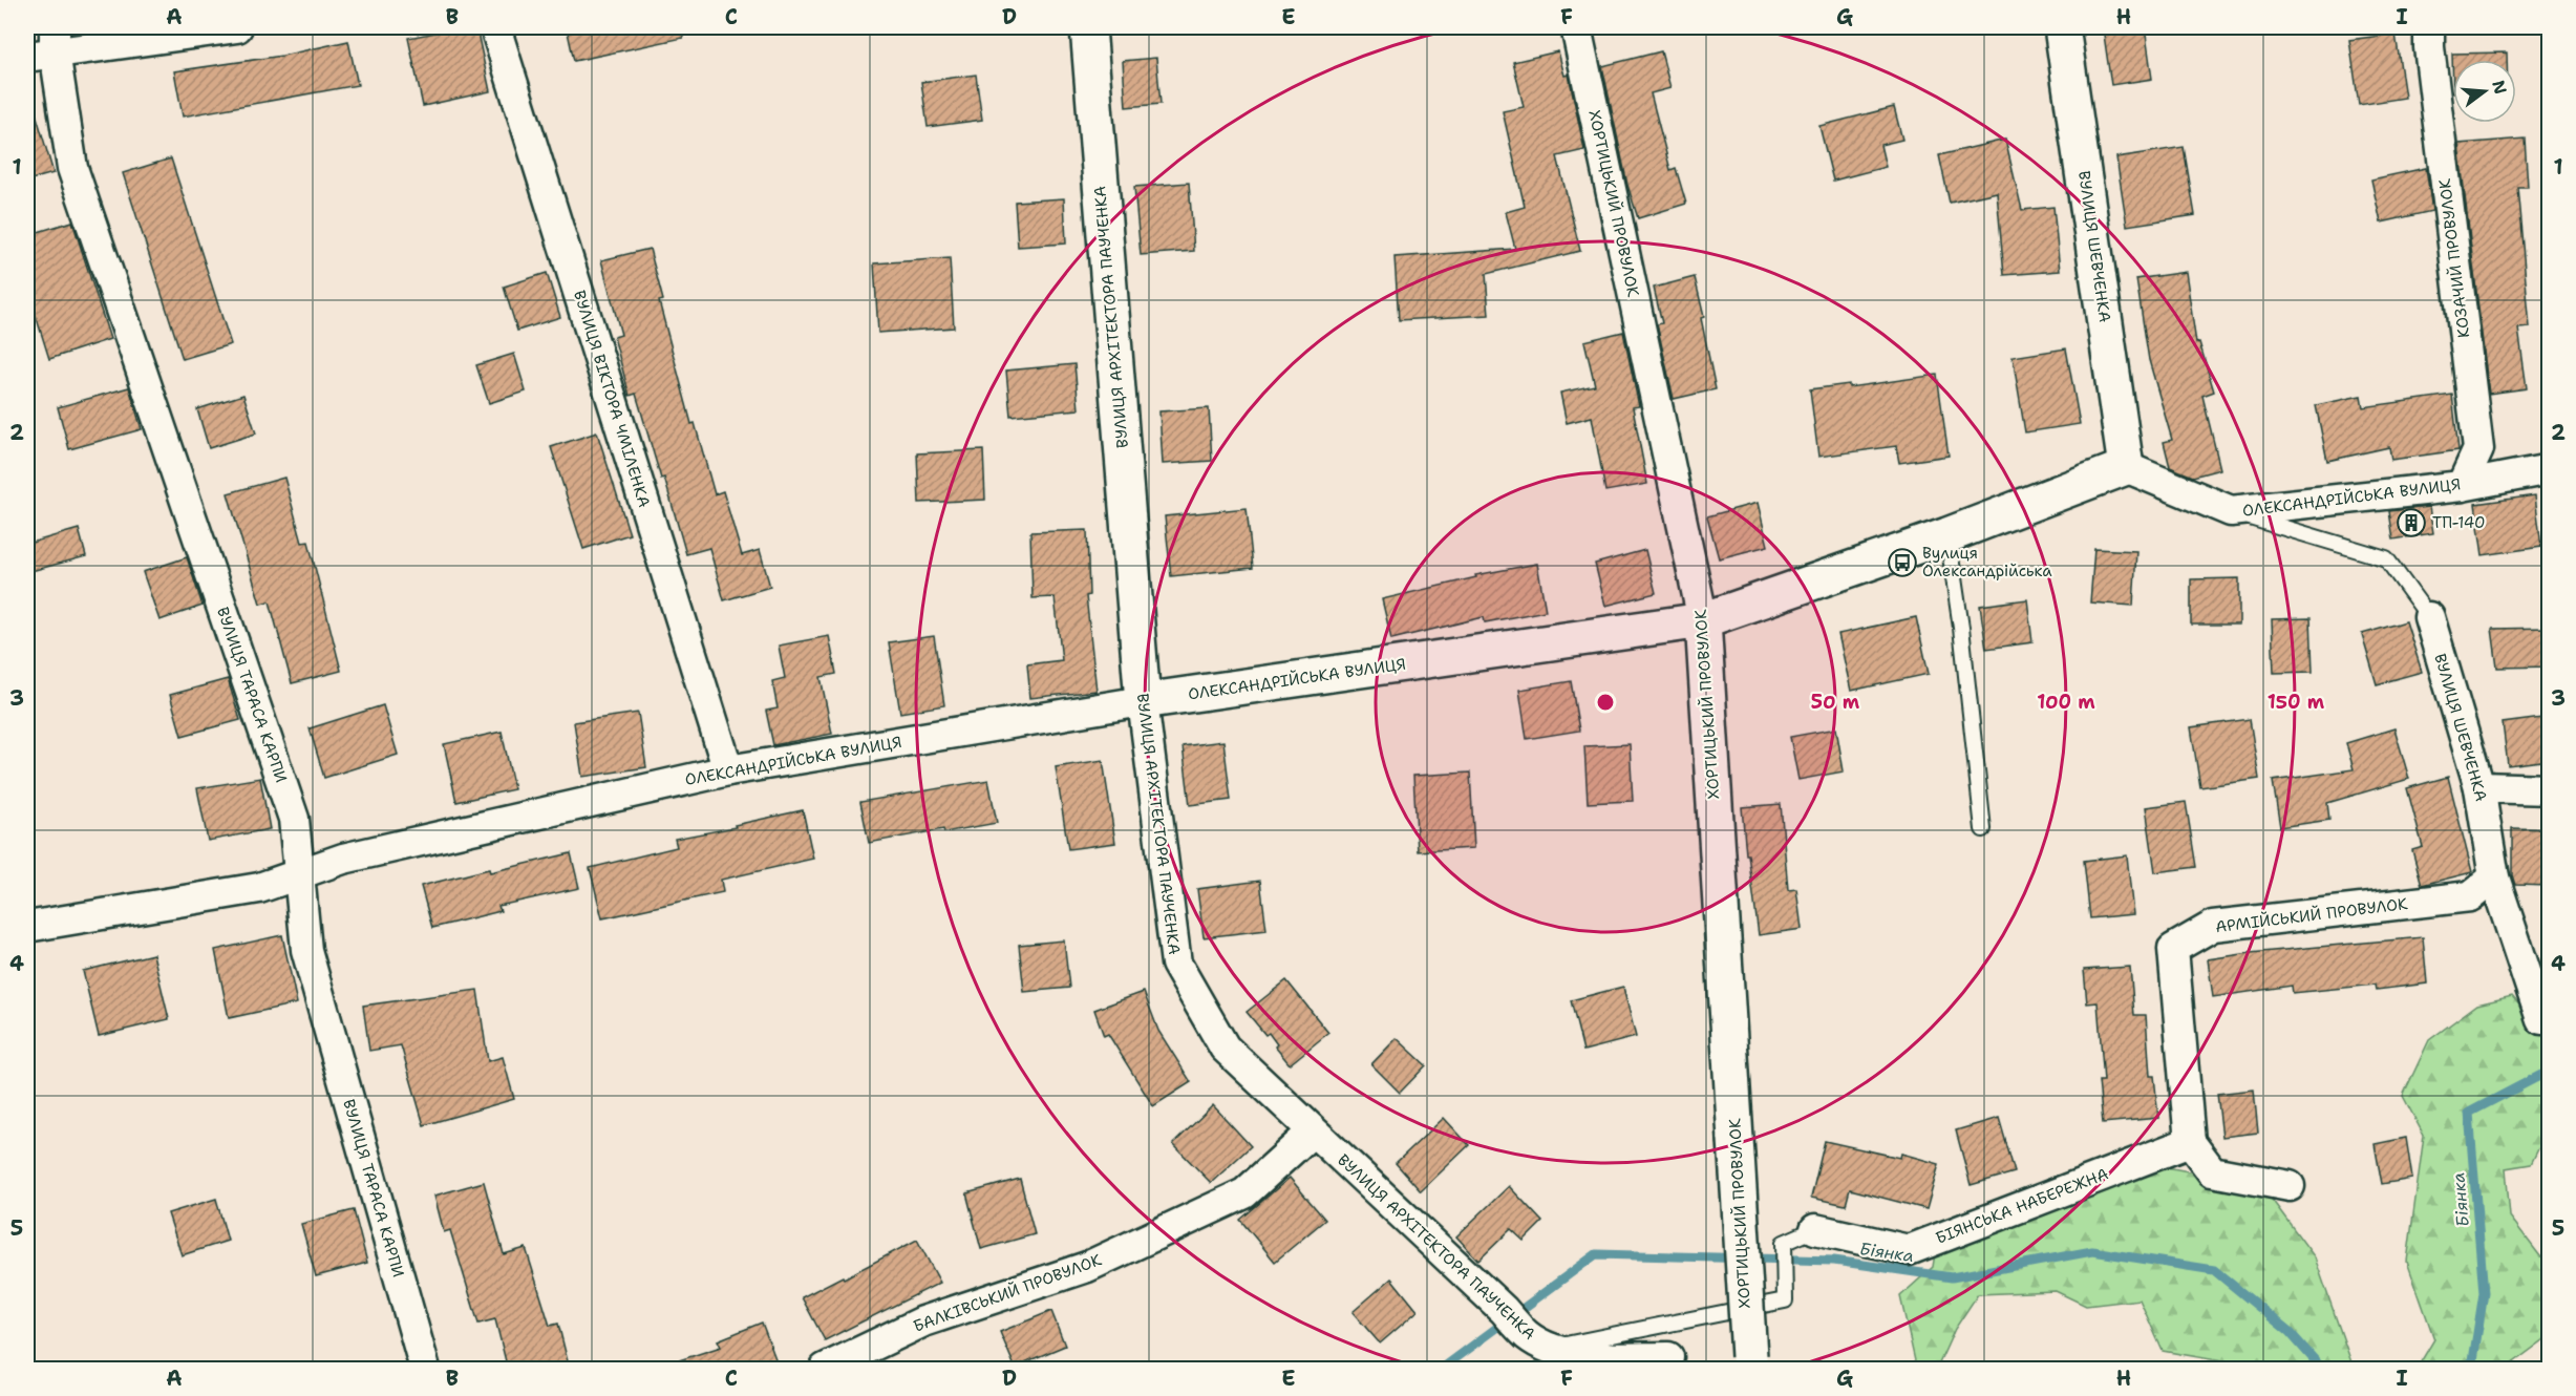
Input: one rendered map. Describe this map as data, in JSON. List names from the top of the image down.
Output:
{
  "streets": {
    "street": [
      "ХОРТИЦЬКИЙ ПРОВУЛОК",
      "ВУЛИЦЯ ШЕВЧЕНКА",
      "КОЗАЧИЙ ПРОВУЛОК",
      "ВУЛИЦЯ АРХІТЕКТОРА ПАУЧЕНКА",
      "ВУЛИЦЯ ВІКТОРА ЧМІЛЕНКА",
      "ОЛЕКСАНДРІЙСЬКА ВУЛИЦЯ",
      "ВУЛИЦЯ ТАРАСА КАРПИ",
      "АРМІЙСЬКИЙ ПРОВУЛОК",
      "БІЯНСЬКА НАБЕРЕЖНА",
      "БАЛКІВСЬКИЙ ПРОВУЛОК"
    ]
  },
  "crossings": [
    ["ХОРТИЦЬКИЙ ПРОВУЛОК", "ОЛЕКСАНДРІЙСЬКА ВУЛИЦЯ"],
    ["ВУЛИЦЯ ШЕВЧЕНКА", "ОЛЕКСАНДРІЙСЬКА ВУЛИЦЯ"],
    ["ВУЛИЦЯ ШЕВЧЕНКА", "АРМІЙСЬКИЙ ПРОВУЛОК"],
    ["КОЗАЧИЙ ПРОВУЛОК", "ОЛЕКСАНДРІЙСЬКА ВУЛИЦЯ"],
    ["ВУЛИЦЯ АРХІТЕКТОРА ПАУЧЕНКА", "ОЛЕКСАНДРІЙСЬКА ВУЛИЦЯ"],
    ["ВУЛИЦЯ АРХІТЕКТОРА ПАУЧЕНКА", "БАЛКІВСЬКИЙ ПРОВУЛОК"],
    ["ВУЛИЦЯ ВІКТОРА ЧМІЛЕНКА", "ОЛЕКСАНДРІЙСЬКА ВУЛИЦЯ"],
    ["ОЛЕКСАНДРІЙСЬКА ВУЛИЦЯ", "ВУЛИЦЯ ТАРАСА КАРПИ"],
    ["АРМІЙСЬКИЙ ПРОВУЛОК", "БІЯНСЬКА НАБЕРЕЖНА"]
  ],
  "water": ["Біянка"],
  "places": {
    "building": ["ТП-140"],
    "bus stop": ["Вулиця Олександрійська"]
  },
  "north": "right",
  "grid": {
    "columns": [
      "A",
      "B",
      "C",
      "D",
      "E",
      "F",
      "G",
      "H",
      "I"
    ],
    "rows": [
      "1",
      "2",
      "3",
      "4",
      "5"
    ]
  },
  "rings": ["50 m", "100 m", "150 m"]
}
